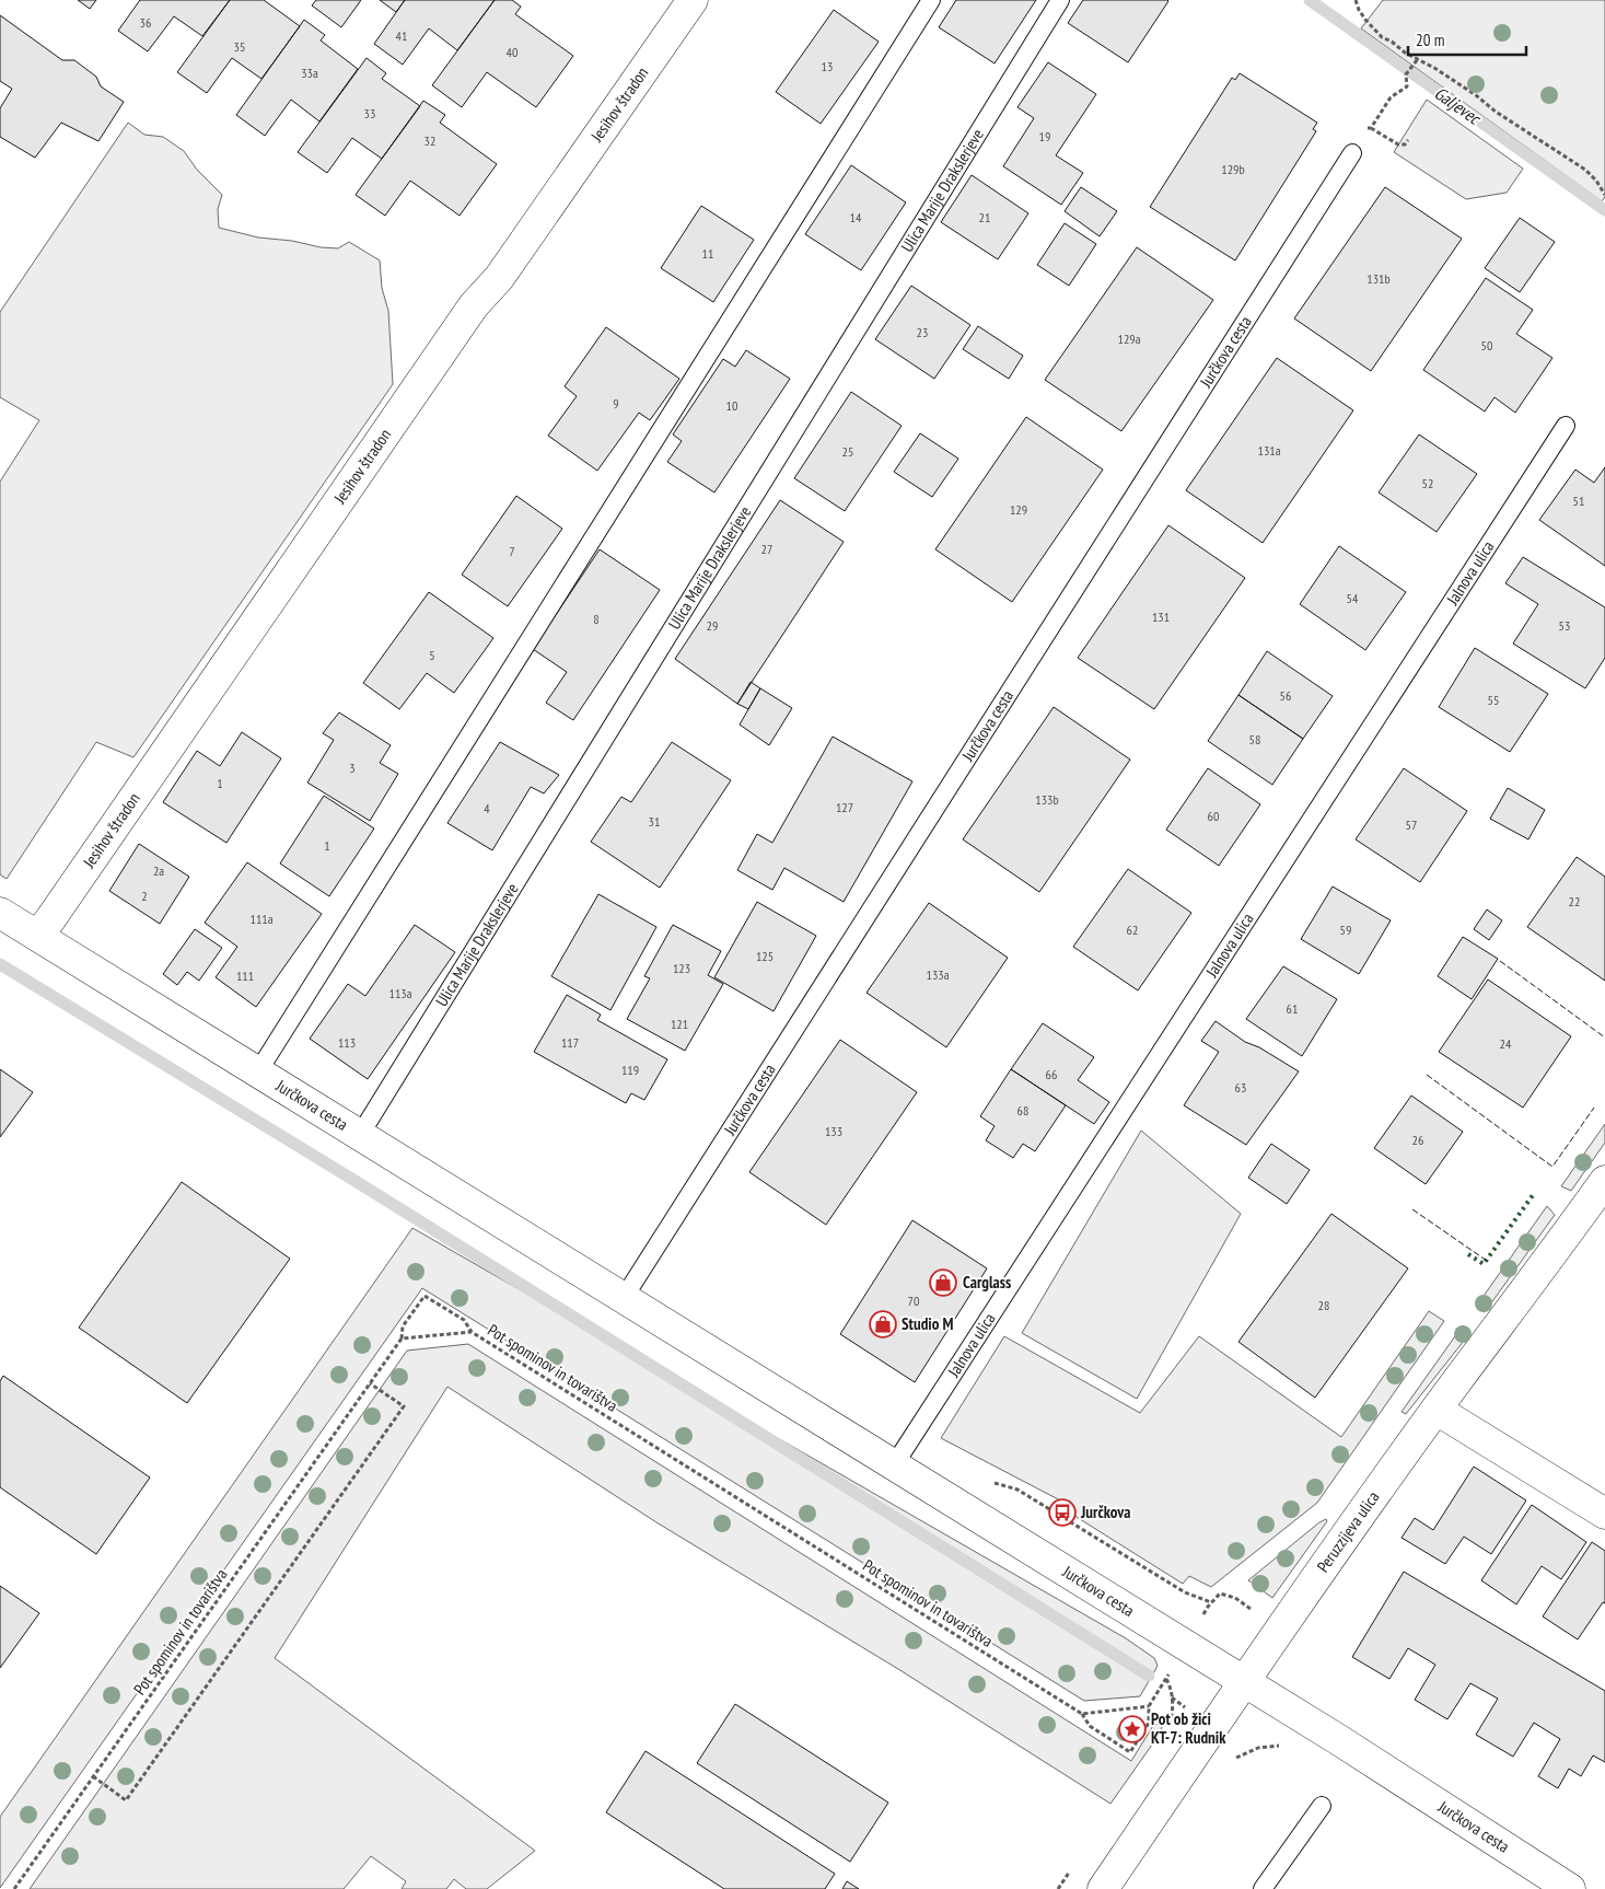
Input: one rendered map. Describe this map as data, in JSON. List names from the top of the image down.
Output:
{
  "streets": {
    "main road": ["Jesihov štradon", "Jurčkova cesta", "Peruzzijeva ulica"],
    "lane": ["Ulica Marije Drakslerjeve", "Jalnova ulica"],
    "path": ["Pot spominov in tovarištva"]
  },
  "crossings": [
    ["Jesihov štradon", "Jurčkova cesta"],
    ["Ulica Marije Drakslerjeve", "Jurčkova cesta"],
    ["Jurčkova cesta", "Jalnova ulica"],
    ["Jurčkova cesta", "Peruzzijeva ulica"]
  ],
  "water": ["Galjevec"],
  "places": {
    "shop": ["Carglass", "Studio M"],
    "bus stop": ["Jurčkova"],
    "place": ["Pot ob žici KT-7: Rudnik"]
  },
  "house_numbers": [
    "36",
    "41",
    "35",
    "40",
    "13",
    "33a",
    "33",
    "19",
    "32",
    "129b",
    "14",
    "21",
    "11",
    "131b",
    "23",
    "129a",
    "50",
    "9",
    "10",
    "131a",
    "25",
    "52",
    "51",
    "129",
    "27",
    "7",
    "54",
    "131",
    "8",
    "29",
    "53",
    "5",
    "56",
    "55",
    "58",
    "3",
    "1",
    "133b",
    "127",
    "4",
    "60",
    "31",
    "57",
    "1",
    "2a",
    "2",
    "22",
    "111a",
    "62",
    "59",
    "125",
    "123",
    "133a",
    "111",
    "113a",
    "61",
    "121",
    "113",
    "117",
    "24",
    "119",
    "66",
    "63",
    "68",
    "133",
    "26",
    "70",
    "28"
  ],
  "scale_bar": "20 m"
}
